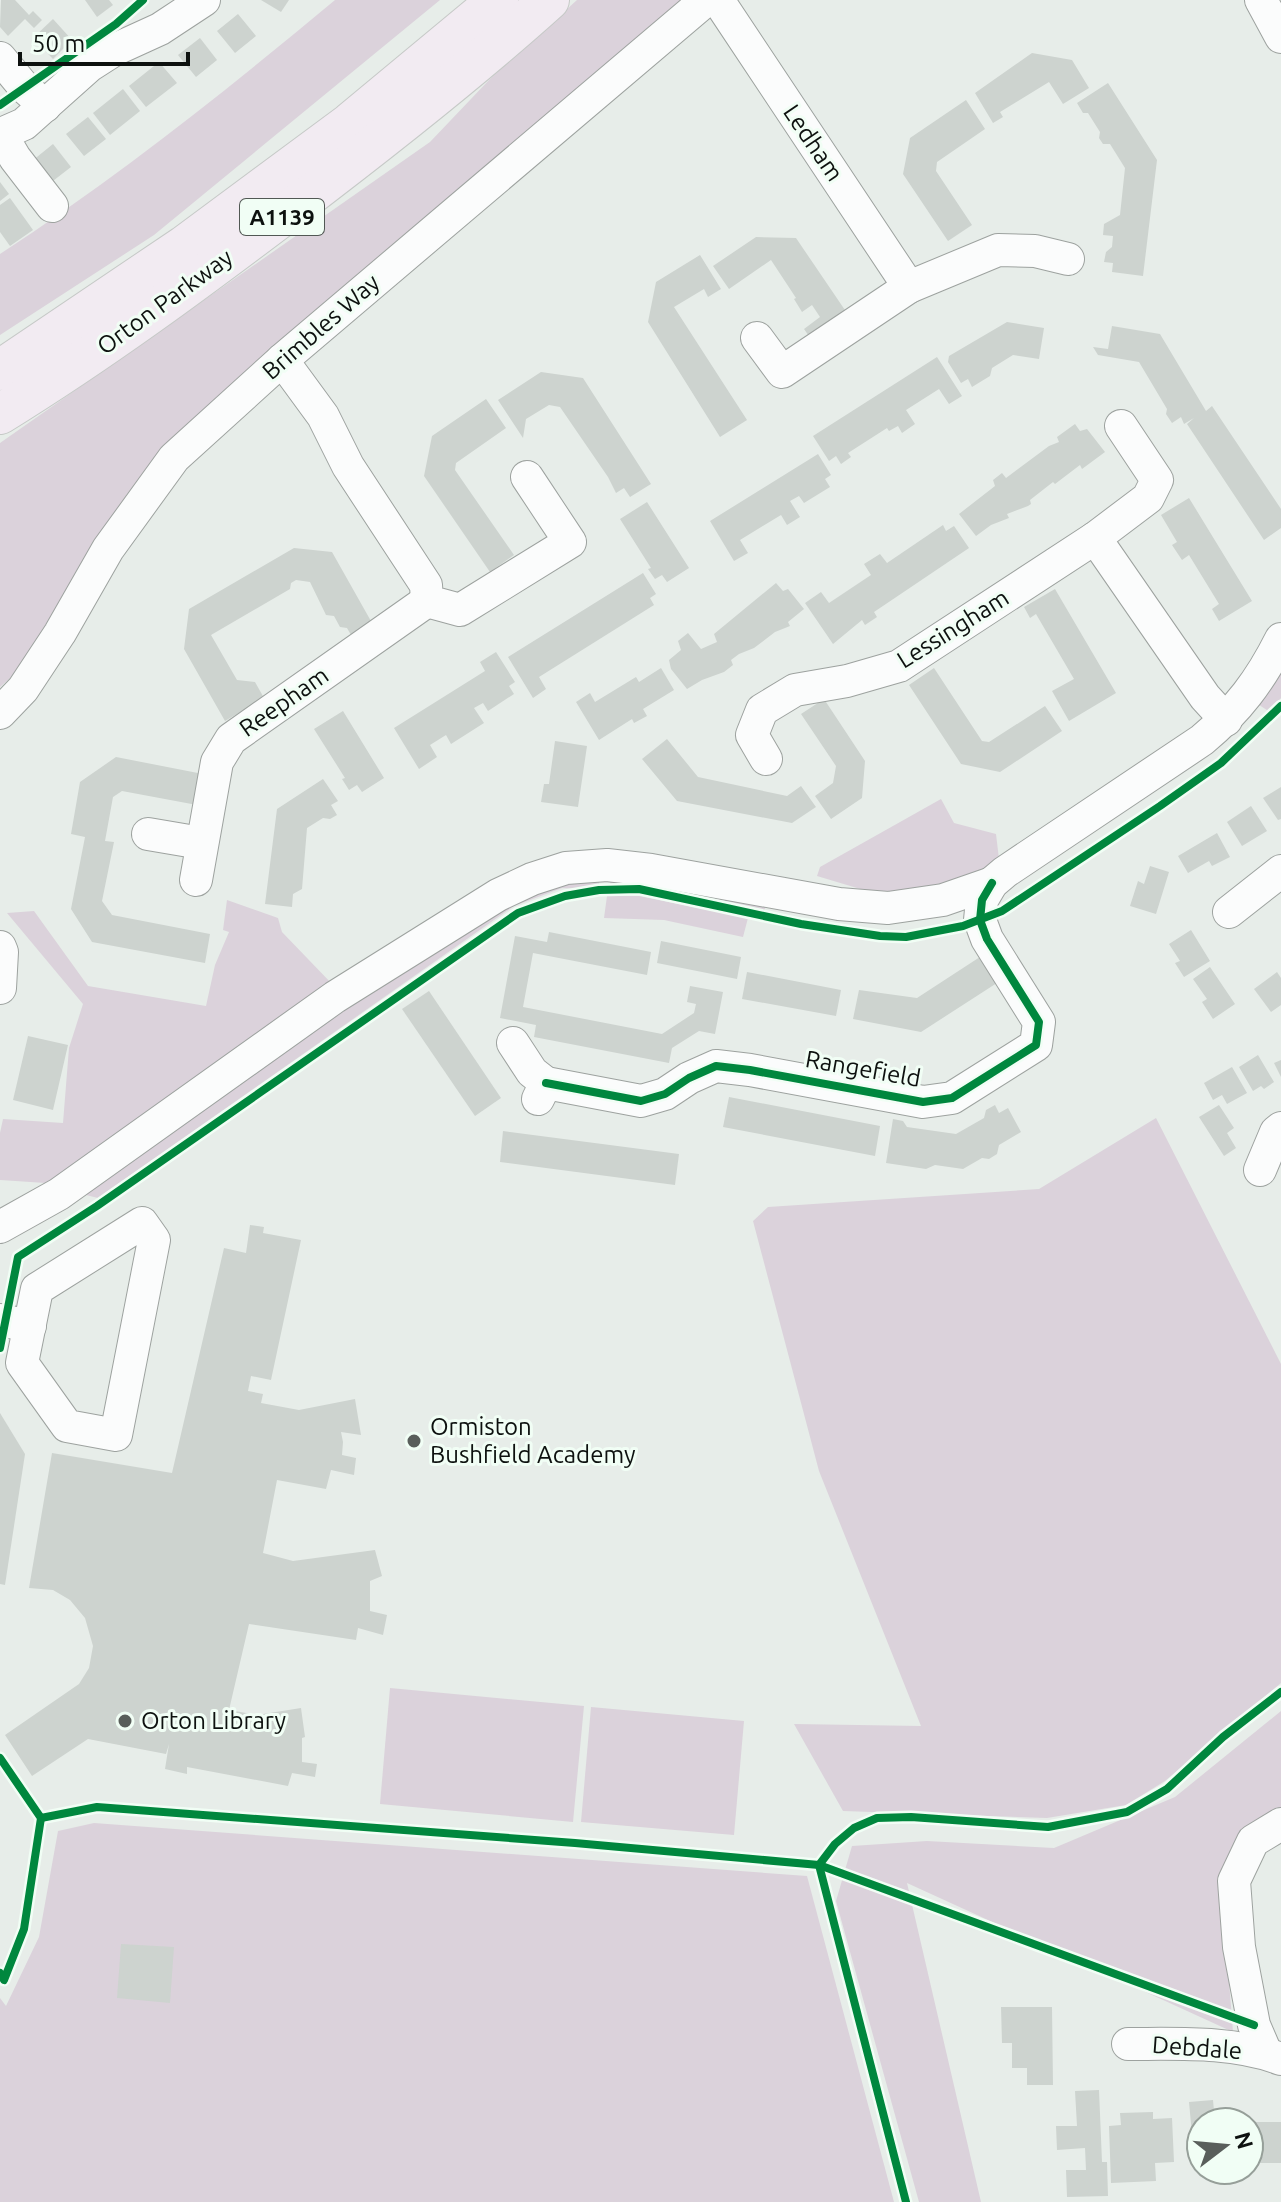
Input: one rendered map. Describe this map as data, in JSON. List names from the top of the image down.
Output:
{
  "streets": {
    "main road": ["A1139", "Orton Parkway"],
    "street": [
      "Ledham",
      "Brimbles Way",
      "Lessingham",
      "Reepham",
      "Rangefield",
      "Debdale"
    ]
  },
  "places": ["Ormiston Bushfield Academy", "Orton Library"],
  "scale_bar": "50 m",
  "north": "right"
}
